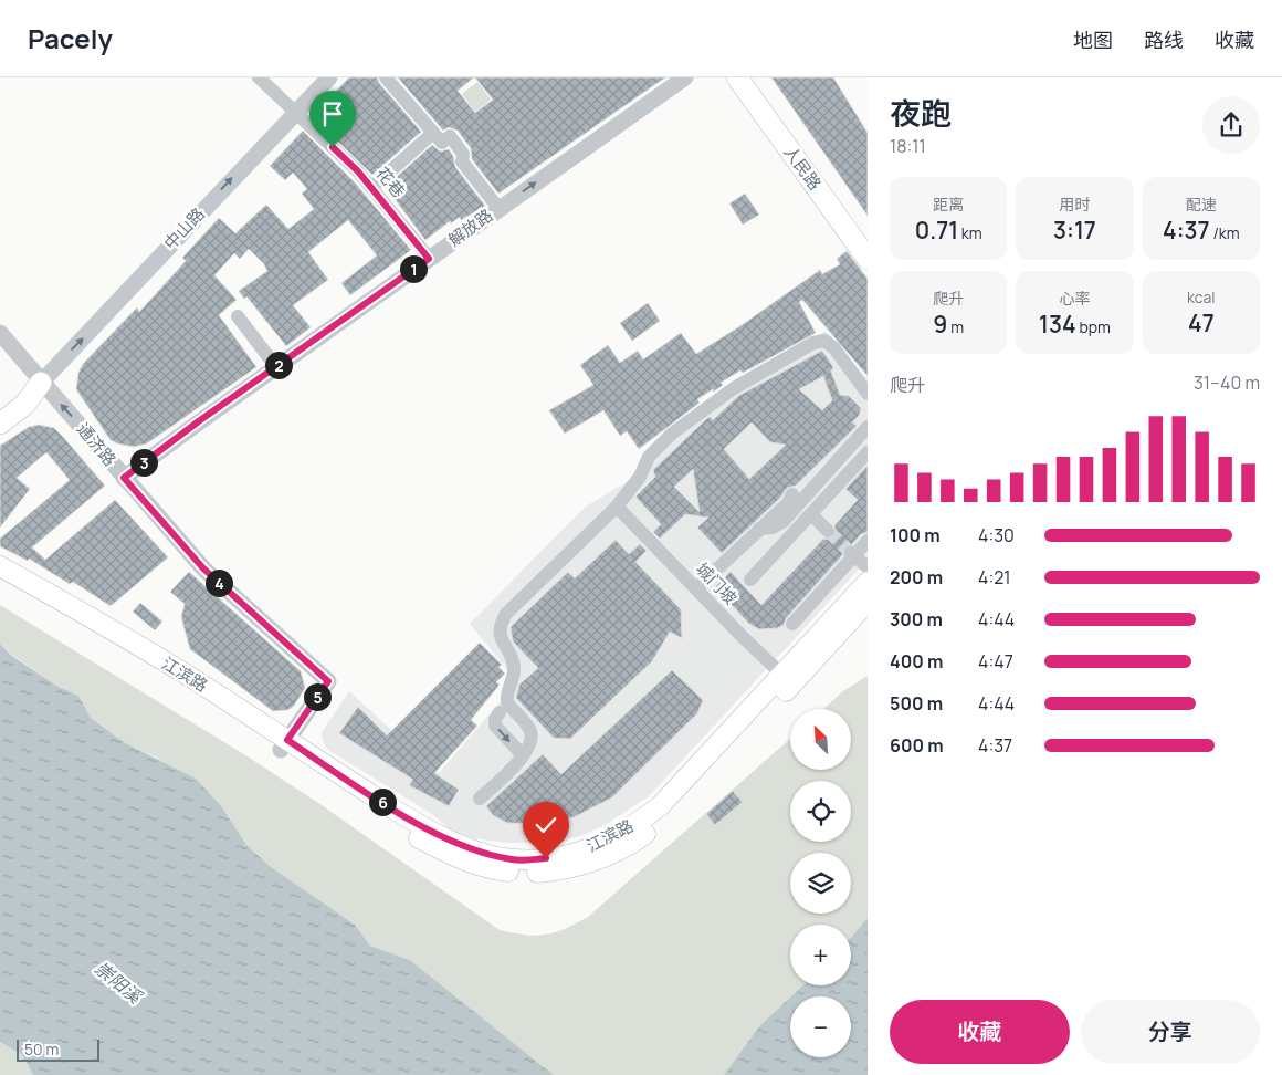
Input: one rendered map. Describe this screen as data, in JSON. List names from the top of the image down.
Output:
{
  "streets": {
    "main road": ["人民路", "中山路", "江滨路"],
    "street": [
      "花巷",
      "解放路",
      "通济路",
      "城门坡"
    ]
  },
  "crossings": [
    ["花巷", "解放路"],
    ["花巷", "中山路"],
    ["解放路", "通济路"],
    ["中山路", "通济路"],
    ["通济路", "江滨路"],
    ["城门坡", "江滨路"]
  ],
  "one_way": ["中山路"],
  "water": ["崇阳溪"],
  "scale_bar": "50 m",
  "north": "top left",
  "page": {
    "header": "Pacely",
    "nav": ["地图", "路线", "收藏"],
    "heading": ["夜跑", "18:11"],
    "stats": [
      ["距离", "0.71 km"],
      ["用时", "3:17"],
      ["配速", "4:37 /km"],
      ["爬升", "9 m"],
      ["心率", "134 bpm"],
      ["kcal", "47"]
    ],
    "pins": [
      "1",
      "2",
      "3",
      "4",
      "5",
      "6"
    ],
    "chart": ["爬升", "31–40 m"],
    "list": [
      {
        "name": "100 m",
        "note": "4:30"
      },
      {
        "name": "200 m",
        "note": "4:21"
      },
      {
        "name": "300 m",
        "note": "4:44"
      },
      {
        "name": "400 m",
        "note": "4:47"
      },
      {
        "name": "500 m",
        "note": "4:44"
      },
      {
        "name": "600 m",
        "note": "4:37"
      }
    ],
    "map_buttons": ["+", "−"],
    "buttons": ["收藏", "分享"],
    "scale": "50 m"
  }
}
